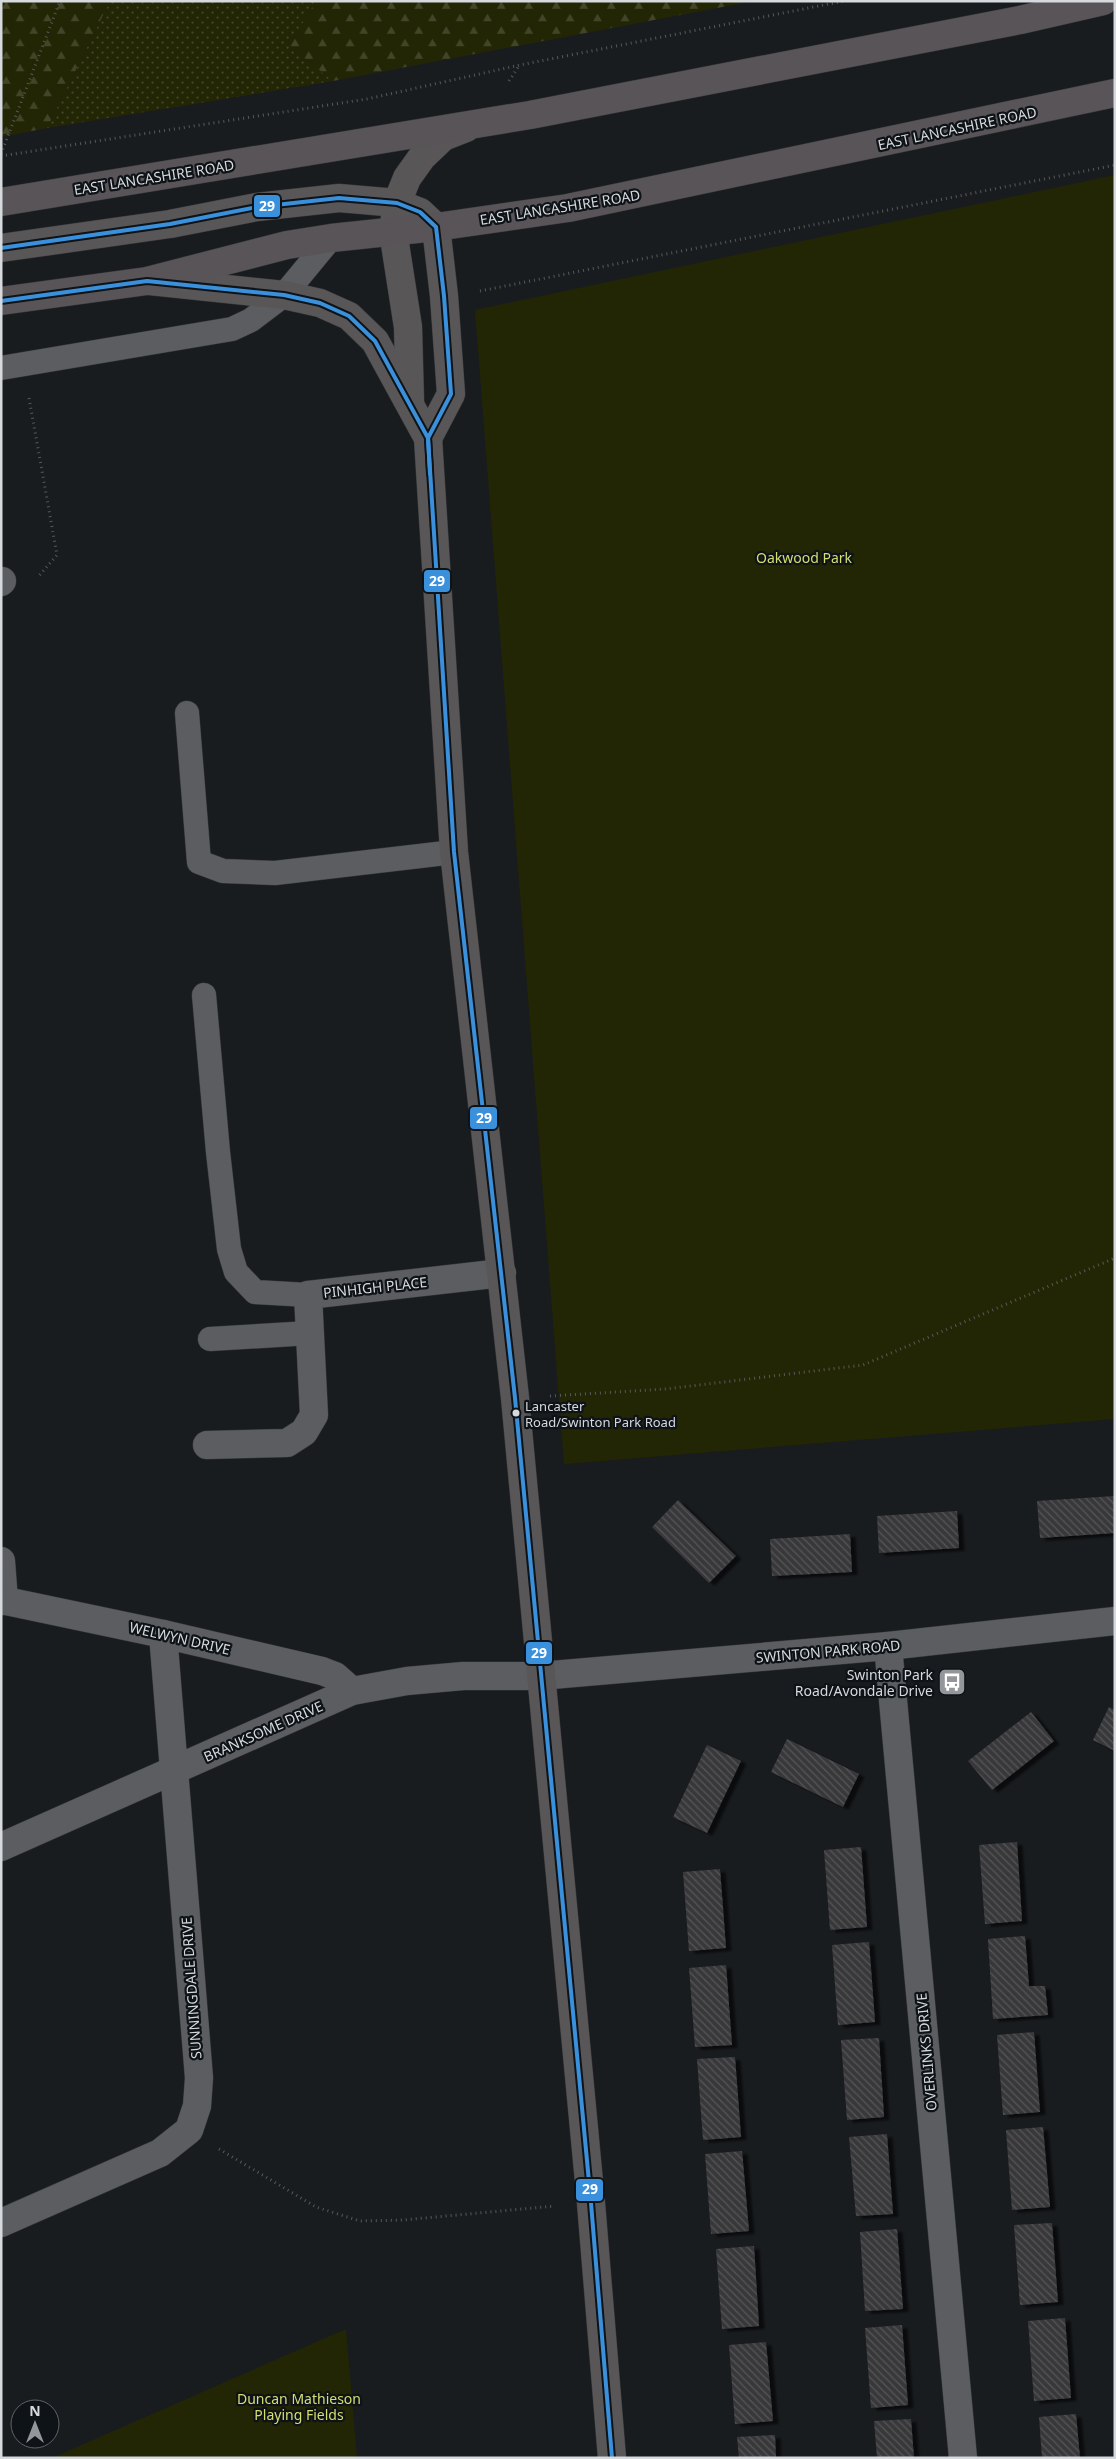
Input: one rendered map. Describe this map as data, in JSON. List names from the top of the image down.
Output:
{
  "streets": {
    "highway": ["EAST LANCASHIRE ROAD"],
    "street": [
      "PINHIGH PLACE",
      "WELWYN DRIVE",
      "SWINTON PARK ROAD",
      "BRANKSOME DRIVE",
      "SUNNINGDALE DRIVE",
      "OVERLINKS DRIVE"
    ]
  },
  "crossings": [
    ["WELWYN DRIVE", "BRANKSOME DRIVE"],
    ["WELWYN DRIVE", "SUNNINGDALE DRIVE"],
    ["SWINTON PARK ROAD", "BRANKSOME DRIVE"],
    ["SWINTON PARK ROAD", "OVERLINKS DRIVE"],
    ["BRANKSOME DRIVE", "SUNNINGDALE DRIVE"]
  ],
  "parks": ["Oakwood Park", "Duncan Mathieson Playing Fields"],
  "places": {
    "other": ["Lancaster Road/Swinton Park Road"],
    "bus stop": ["Swinton Park Road/Avondale Drive"]
  },
  "lines": ["transit line 29"],
  "north": "top"
}
